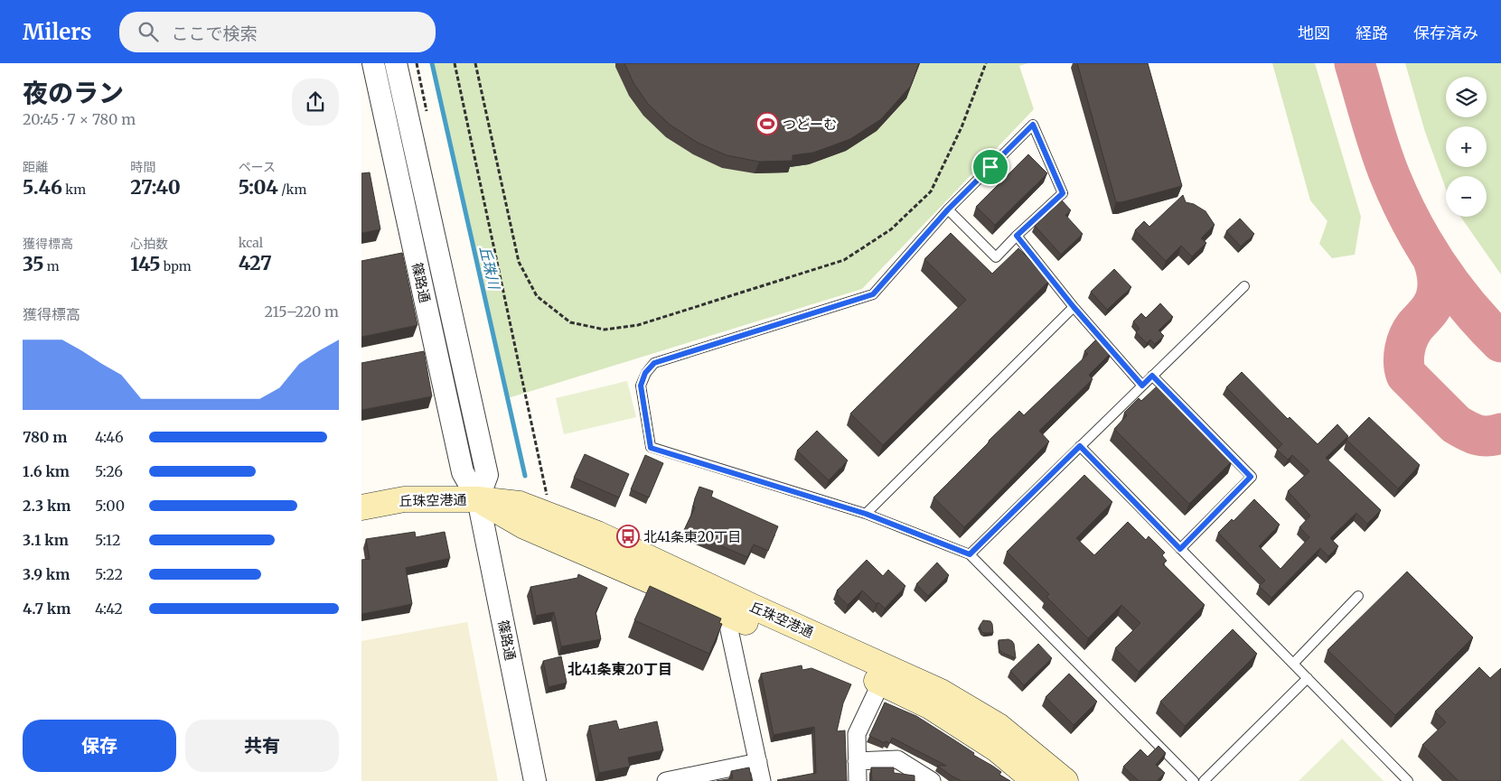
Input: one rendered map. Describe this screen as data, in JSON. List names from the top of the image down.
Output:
{
  "streets": {
    "main road": ["丘珠空港通"],
    "street": ["篠路通"]
  },
  "crossings": [
    ["篠路通", "丘珠空港通"]
  ],
  "districts": ["北41条東20丁目"],
  "water": ["丘珠川"],
  "places": {
    "sports": ["つどーむ"],
    "bus stop": ["北41条東20丁目"]
  },
  "page": {
    "header": "Milers",
    "search": "ここで検索",
    "nav": ["地図", "経路", "保存済み"],
    "heading": ["夜のラン", "20:45 · 7 × 780 m"],
    "map_buttons": ["+", "−"],
    "stats": [
      ["距離", "5.46 km"],
      ["時間", "27:40"],
      ["ペース", "5:04 /km"],
      ["獲得標高", "35 m"],
      ["心拍数", "145 bpm"],
      ["kcal", "427"]
    ],
    "chart": ["獲得標高", "215–220 m"],
    "list": [
      {
        "name": "780 m",
        "note": "4:46"
      },
      {
        "name": "1.6 km",
        "note": "5:26"
      },
      {
        "name": "2.3 km",
        "note": "5:00"
      },
      {
        "name": "3.1 km",
        "note": "5:12"
      },
      {
        "name": "3.9 km",
        "note": "5:22"
      },
      {
        "name": "4.7 km",
        "note": "4:42"
      }
    ],
    "buttons": ["保存", "共有"]
  }
}
